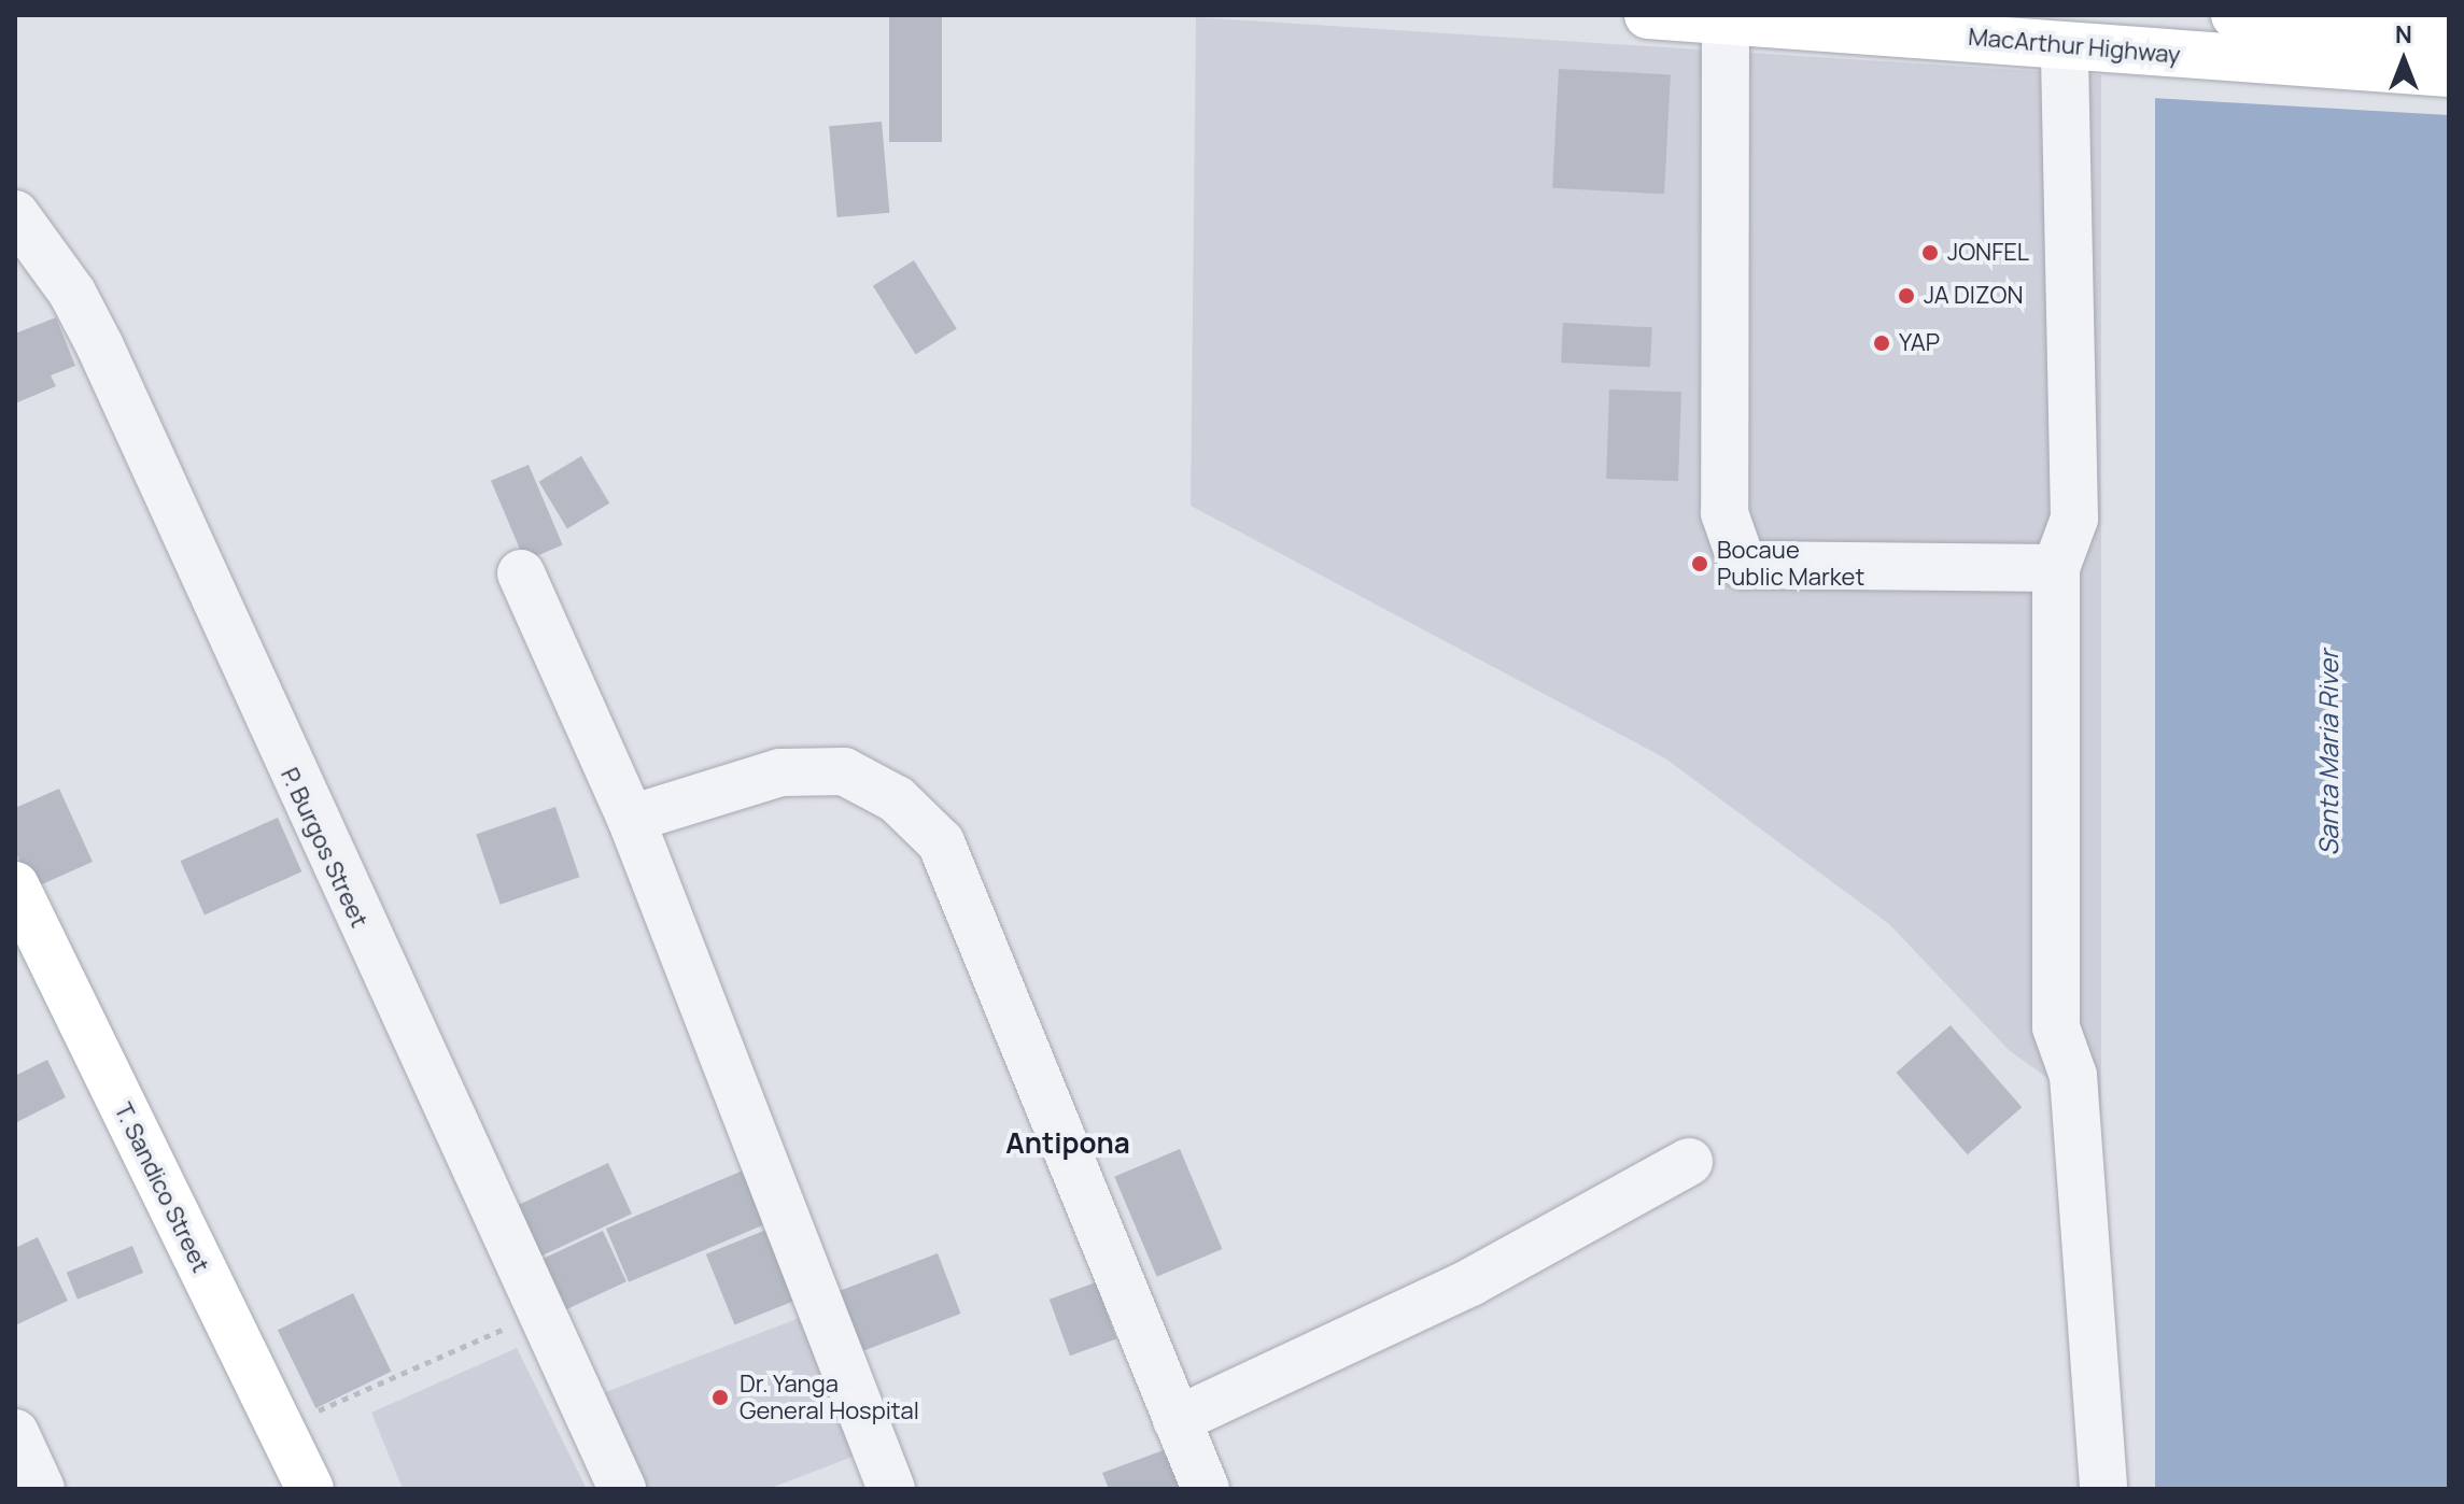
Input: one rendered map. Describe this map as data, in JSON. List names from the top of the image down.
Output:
{
  "streets": {
    "main road": ["MacArthur Highway", "T. Sandico Street"],
    "street": ["P. Burgos Street"]
  },
  "districts": ["Antipona"],
  "water": ["Santa Maria River"],
  "places": [
    "JONFEL",
    "JA DIZON",
    "YAP",
    "Bocaue Public Market",
    "Dr. Yanga General Hospital"
  ],
  "north": "top"
}
